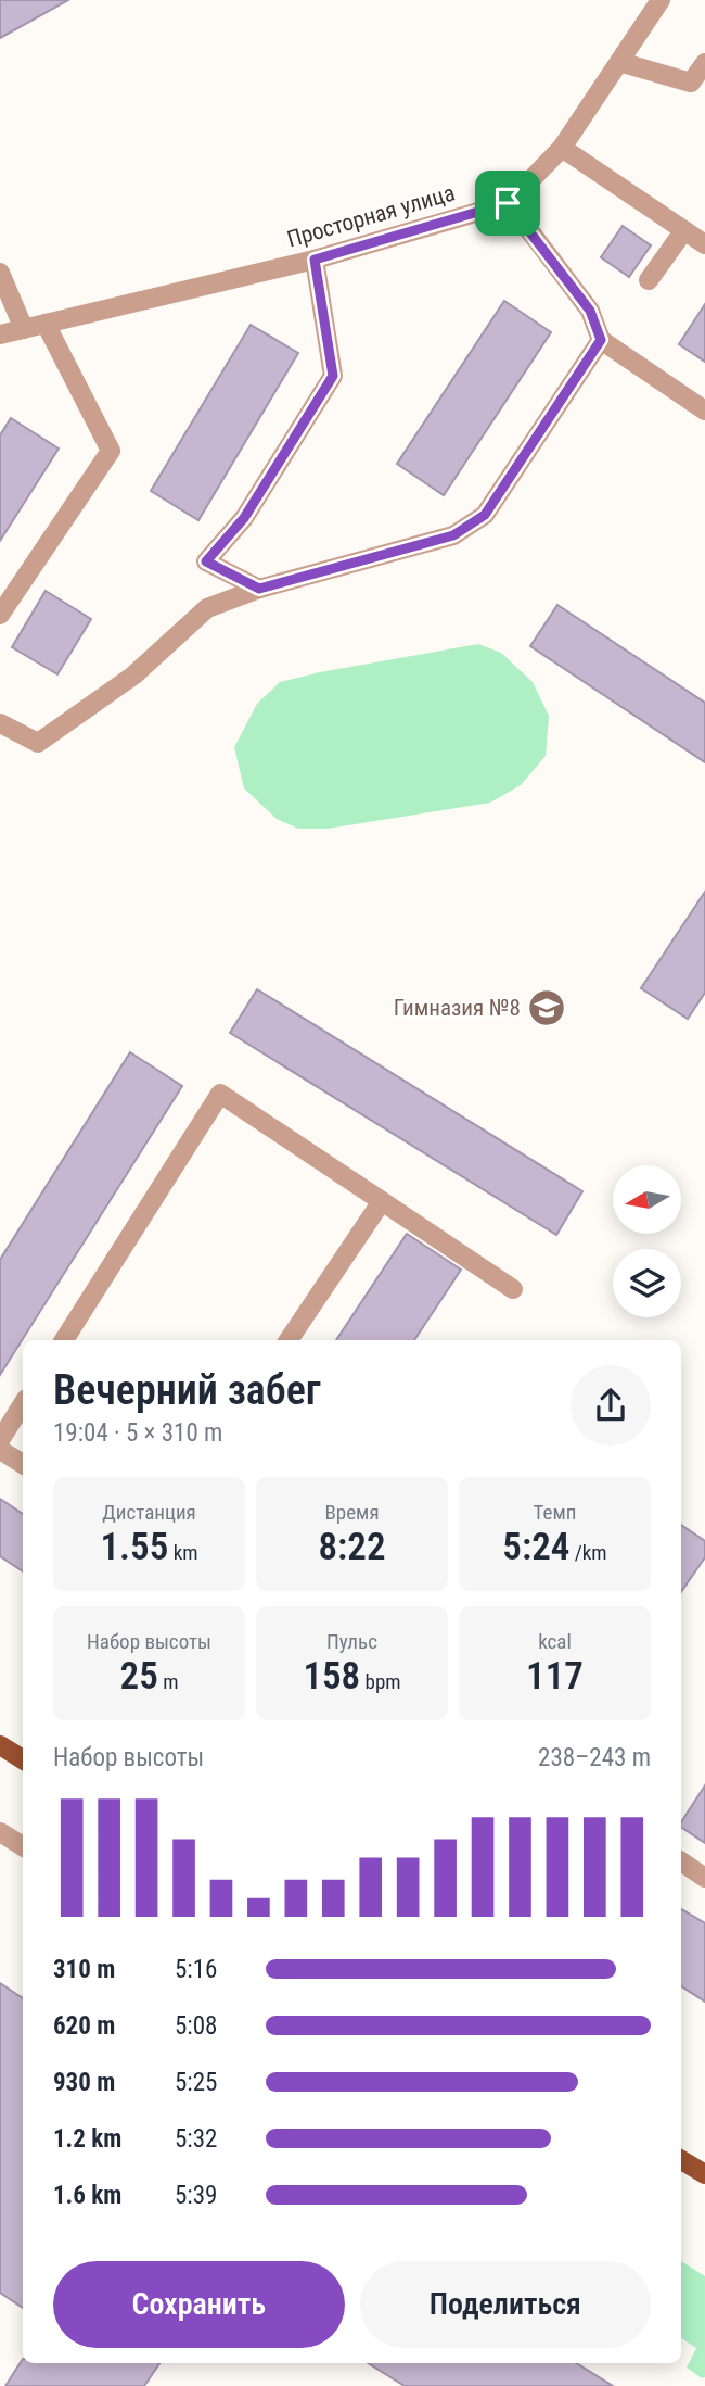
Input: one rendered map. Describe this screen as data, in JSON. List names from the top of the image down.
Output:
{
  "streets": {
    "street": ["Просторная улица"]
  },
  "places": {
    "school or university": ["Гимназия №8"]
  },
  "north": "left",
  "page": {
    "heading": ["Вечерний забег", "19:04 · 5 × 310 m"],
    "stats": [
      ["Дистанция", "1.55 km"],
      ["Время", "8:22"],
      ["Темп", "5:24 /km"],
      ["Набор высоты", "25 m"],
      ["Пульс", "158 bpm"],
      ["kcal", "117"]
    ],
    "chart": ["Набор высоты", "238–243 m"],
    "list": [
      {
        "name": "310 m",
        "note": "5:16"
      },
      {
        "name": "620 m",
        "note": "5:08"
      },
      {
        "name": "930 m",
        "note": "5:25"
      },
      {
        "name": "1.2 km",
        "note": "5:32"
      },
      {
        "name": "1.6 km",
        "note": "5:39"
      }
    ],
    "buttons": ["Сохранить", "Поделиться"]
  }
}
